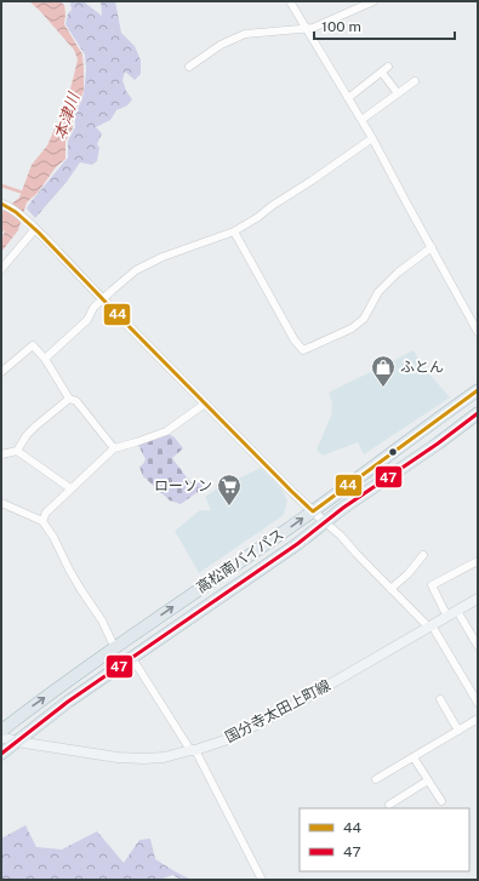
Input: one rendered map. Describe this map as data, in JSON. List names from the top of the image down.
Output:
{
  "streets": {
    "highway": ["高松南バイパス"],
    "main road": ["国分寺太田上町線"]
  },
  "crossings": [
    ["高松南バイパス", "国分寺太田上町線"]
  ],
  "water": ["本津川"],
  "places": {
    "shop": ["ふとん"],
    "supermarket": ["ローソン"]
  },
  "lines": ["transit line 44", "transit line 47"],
  "legend": ["44", "47"],
  "scale_bar": "100 m"
}
